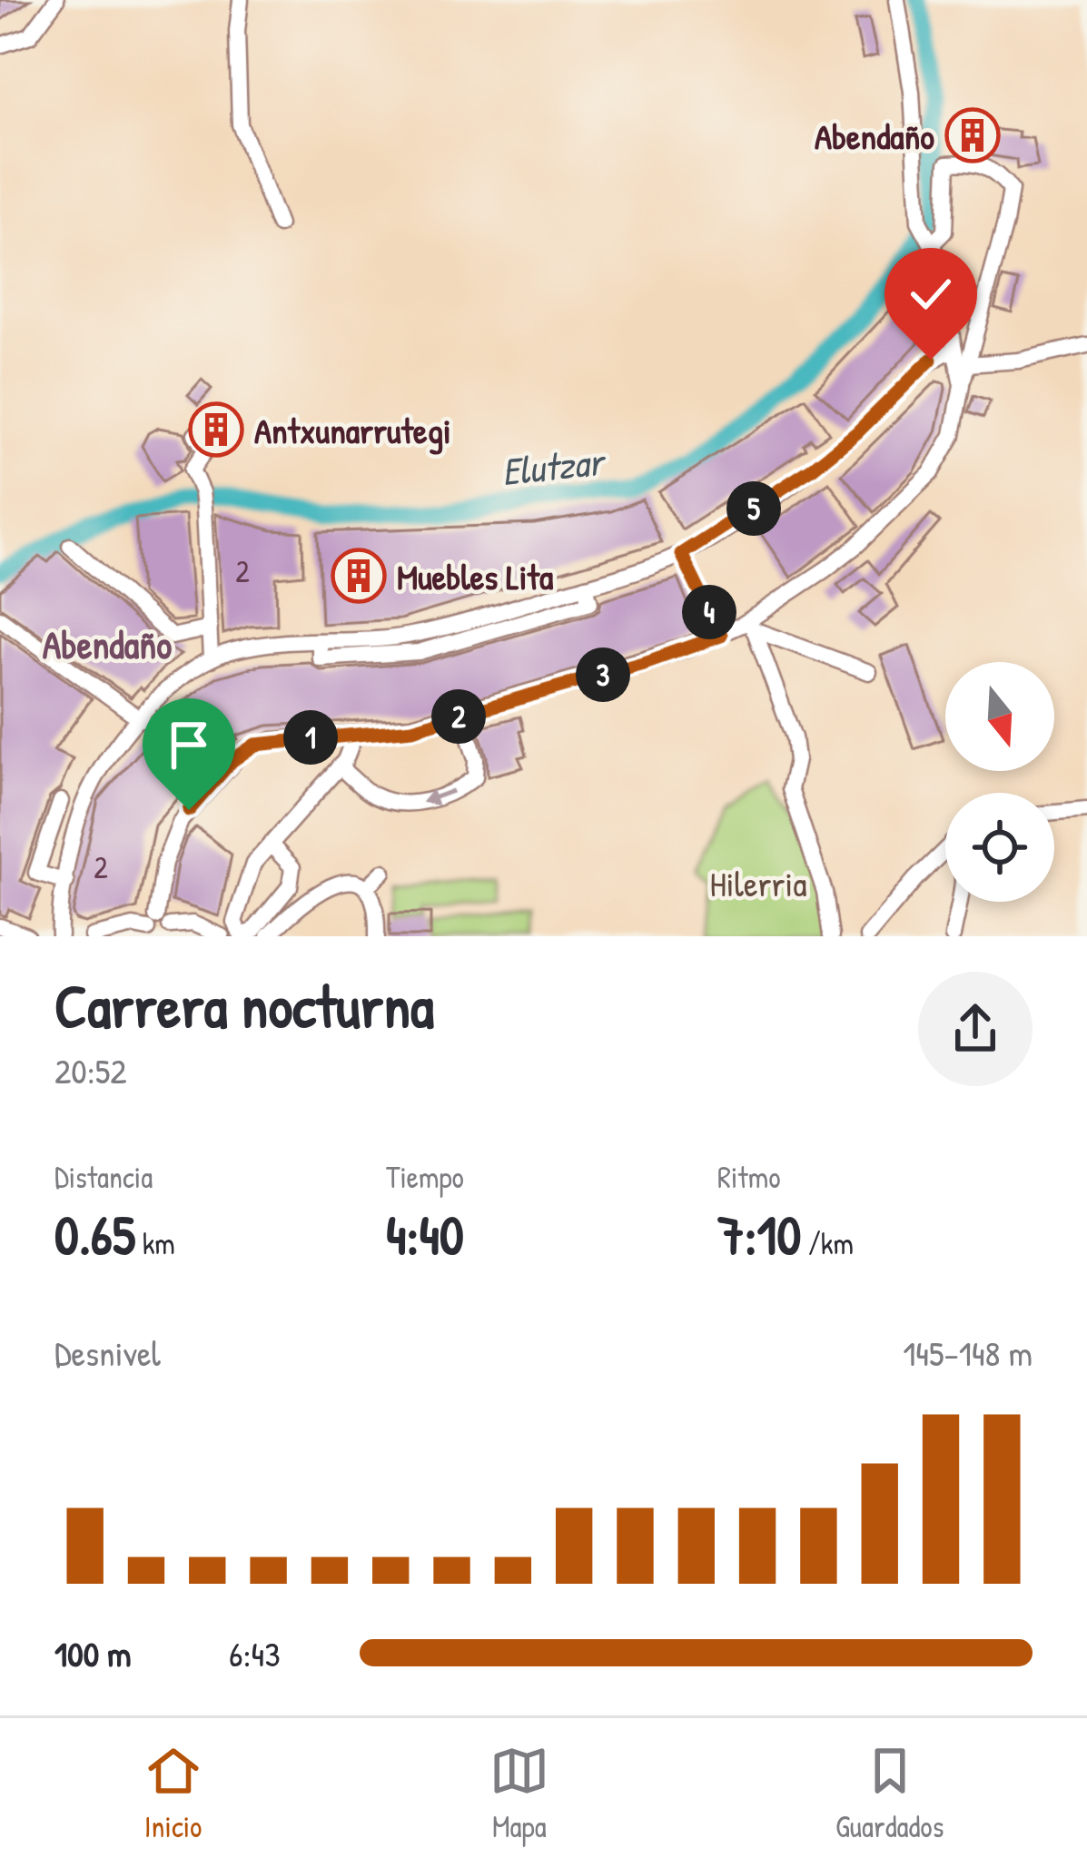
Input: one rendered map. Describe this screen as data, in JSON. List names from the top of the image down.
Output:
{
  "districts": ["Abendaño"],
  "water": ["Elutzar"],
  "parks": ["Hilerria"],
  "places": {
    "building": ["Abendaño", "Antxunarrutegi", "Muebles Lita"]
  },
  "house_numbers": ["2", "2"],
  "north": "bottom",
  "page": {
    "pins": [
      "5",
      "4",
      "3",
      "2",
      "1"
    ],
    "heading": ["Carrera nocturna", "20:52"],
    "stats": [
      ["Distancia", "0.65 km"],
      ["Tiempo", "4:40"],
      ["Ritmo", "7:10 /km"]
    ],
    "chart": ["Desnivel", "145–148 m"],
    "list": [
      {
        "name": "100 m",
        "note": "6:43"
      }
    ],
    "tabs": ["Inicio", "Mapa", "Guardados"]
  }
}
